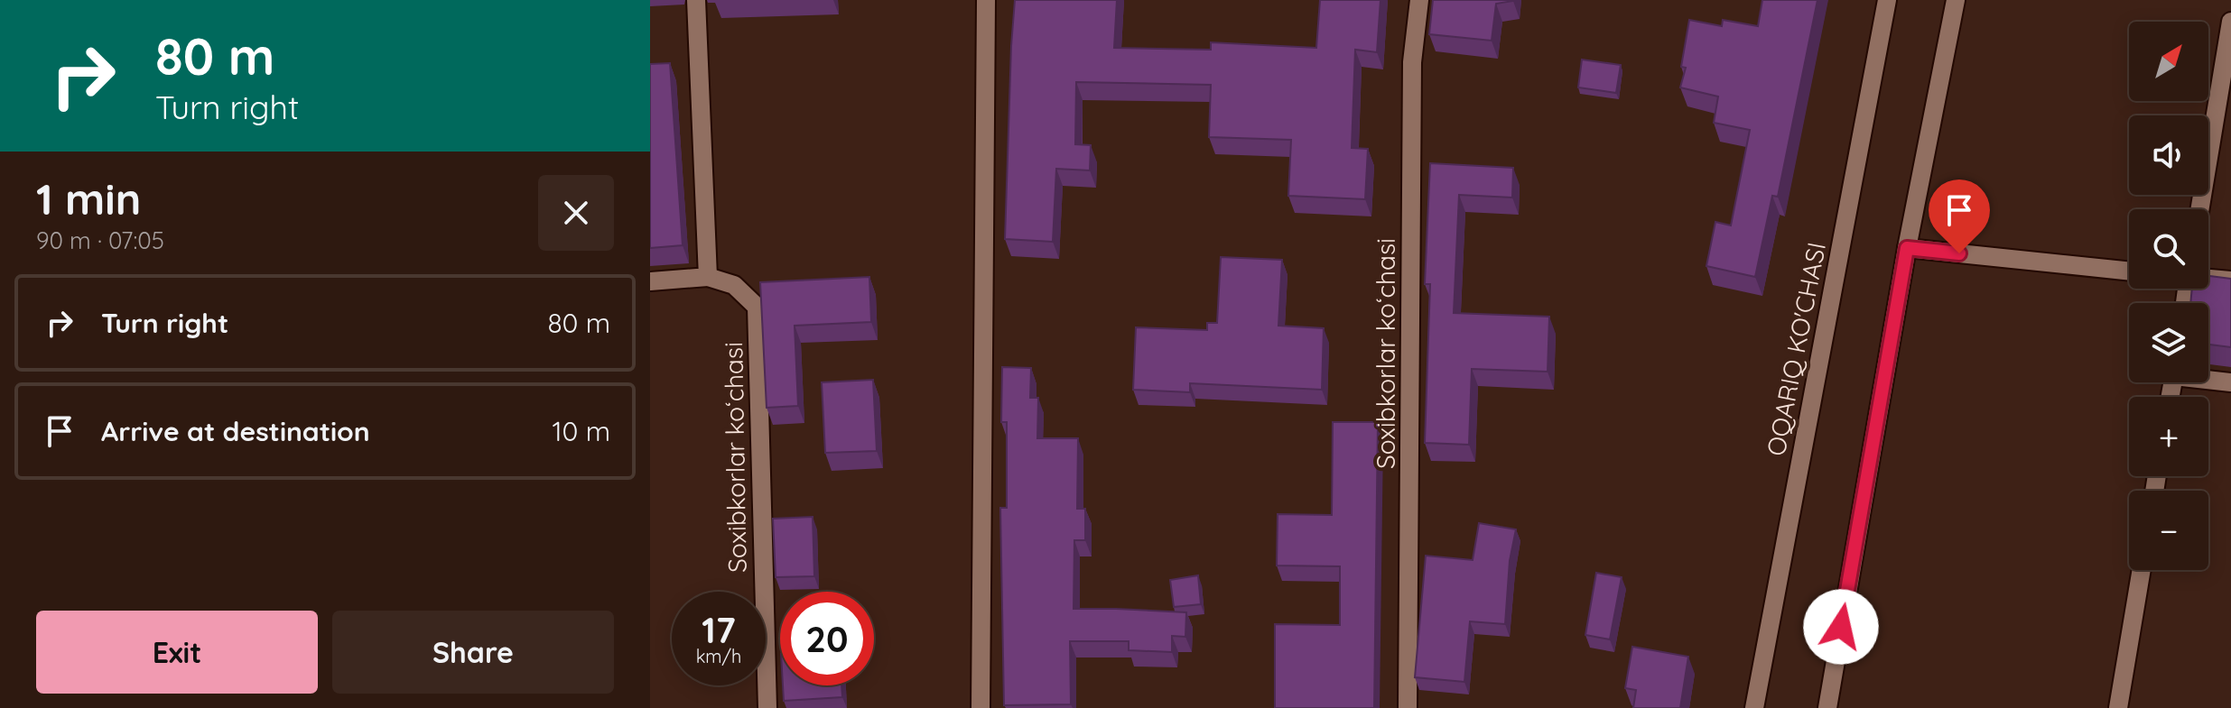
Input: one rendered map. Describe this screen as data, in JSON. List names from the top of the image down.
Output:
{
  "streets": {
    "street": ["OQARIQ KO'CHASI", "Soxibkorlar koʻchasi"]
  },
  "north": "top right",
  "page": {
    "turn": ["80 m", "Turn right"],
    "map_buttons": ["+", "−"],
    "heading": ["1 min", "90 m · 07:05"],
    "list": [
      {
        "name": "Turn right",
        "value": "80 m"
      },
      {
        "name": "Arrive at destination",
        "value": "10 m"
      }
    ],
    "speed": "17 km/h",
    "limit": "20",
    "buttons": ["Exit", "Share"]
  }
}
